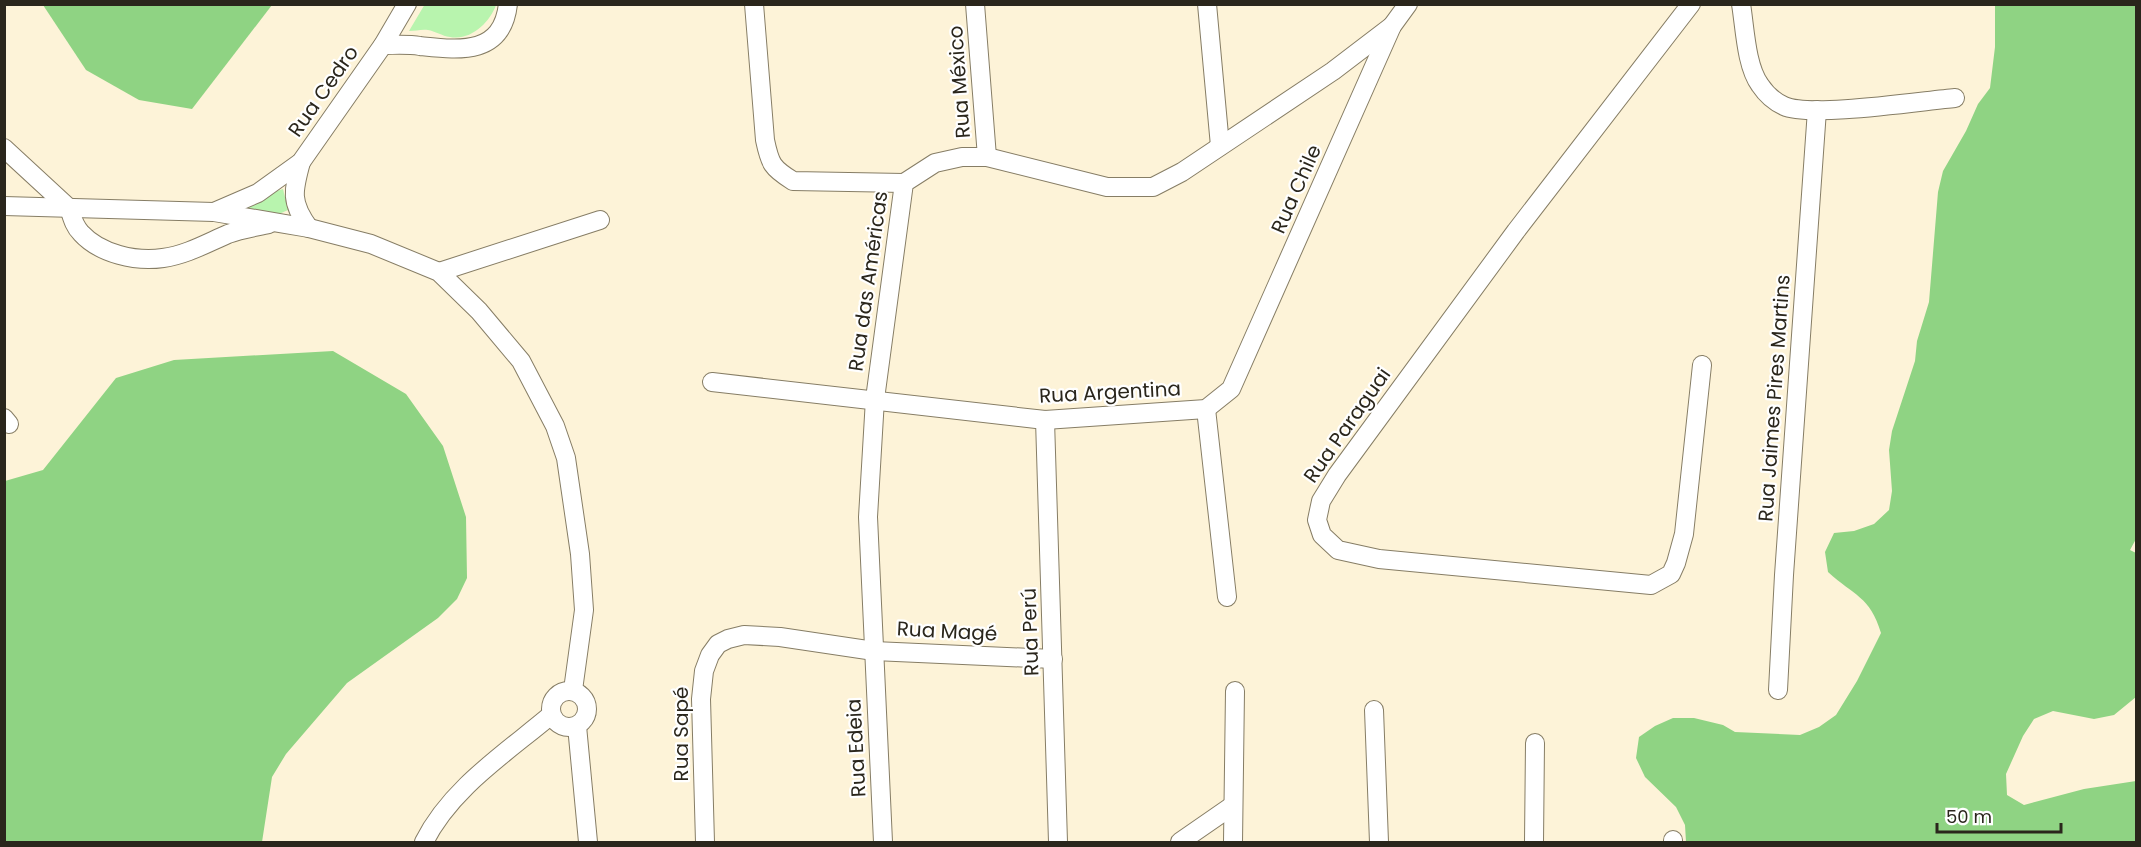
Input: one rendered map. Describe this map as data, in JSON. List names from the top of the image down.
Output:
{
  "streets": {
    "street": [
      "Rua México",
      "Rua Cedro",
      "Rua Chile",
      "Rua das Américas",
      "Rua Argentina",
      "Rua Jaimes Pires Martins",
      "Rua Paraguai",
      "Rua Magé",
      "Rua Perú",
      "Rua Sapé",
      "Rua Edeia"
    ]
  },
  "crossings": [
    ["Rua México", "Rua das Américas"],
    ["Rua Chile", "Rua das Américas"],
    ["Rua Chile", "Rua Argentina"],
    ["Rua das Américas", "Rua Argentina"],
    ["Rua das Américas", "Rua Magé"],
    ["Rua das Américas", "Rua Sapé"],
    ["Rua das Américas", "Rua Edeia"],
    ["Rua Argentina", "Rua Perú"],
    ["Rua Magé", "Rua Perú"],
    ["Rua Magé", "Rua Sapé"],
    ["Rua Magé", "Rua Edeia"],
    ["Rua Sapé", "Rua Edeia"]
  ],
  "scale_bar": "50 m"
}
